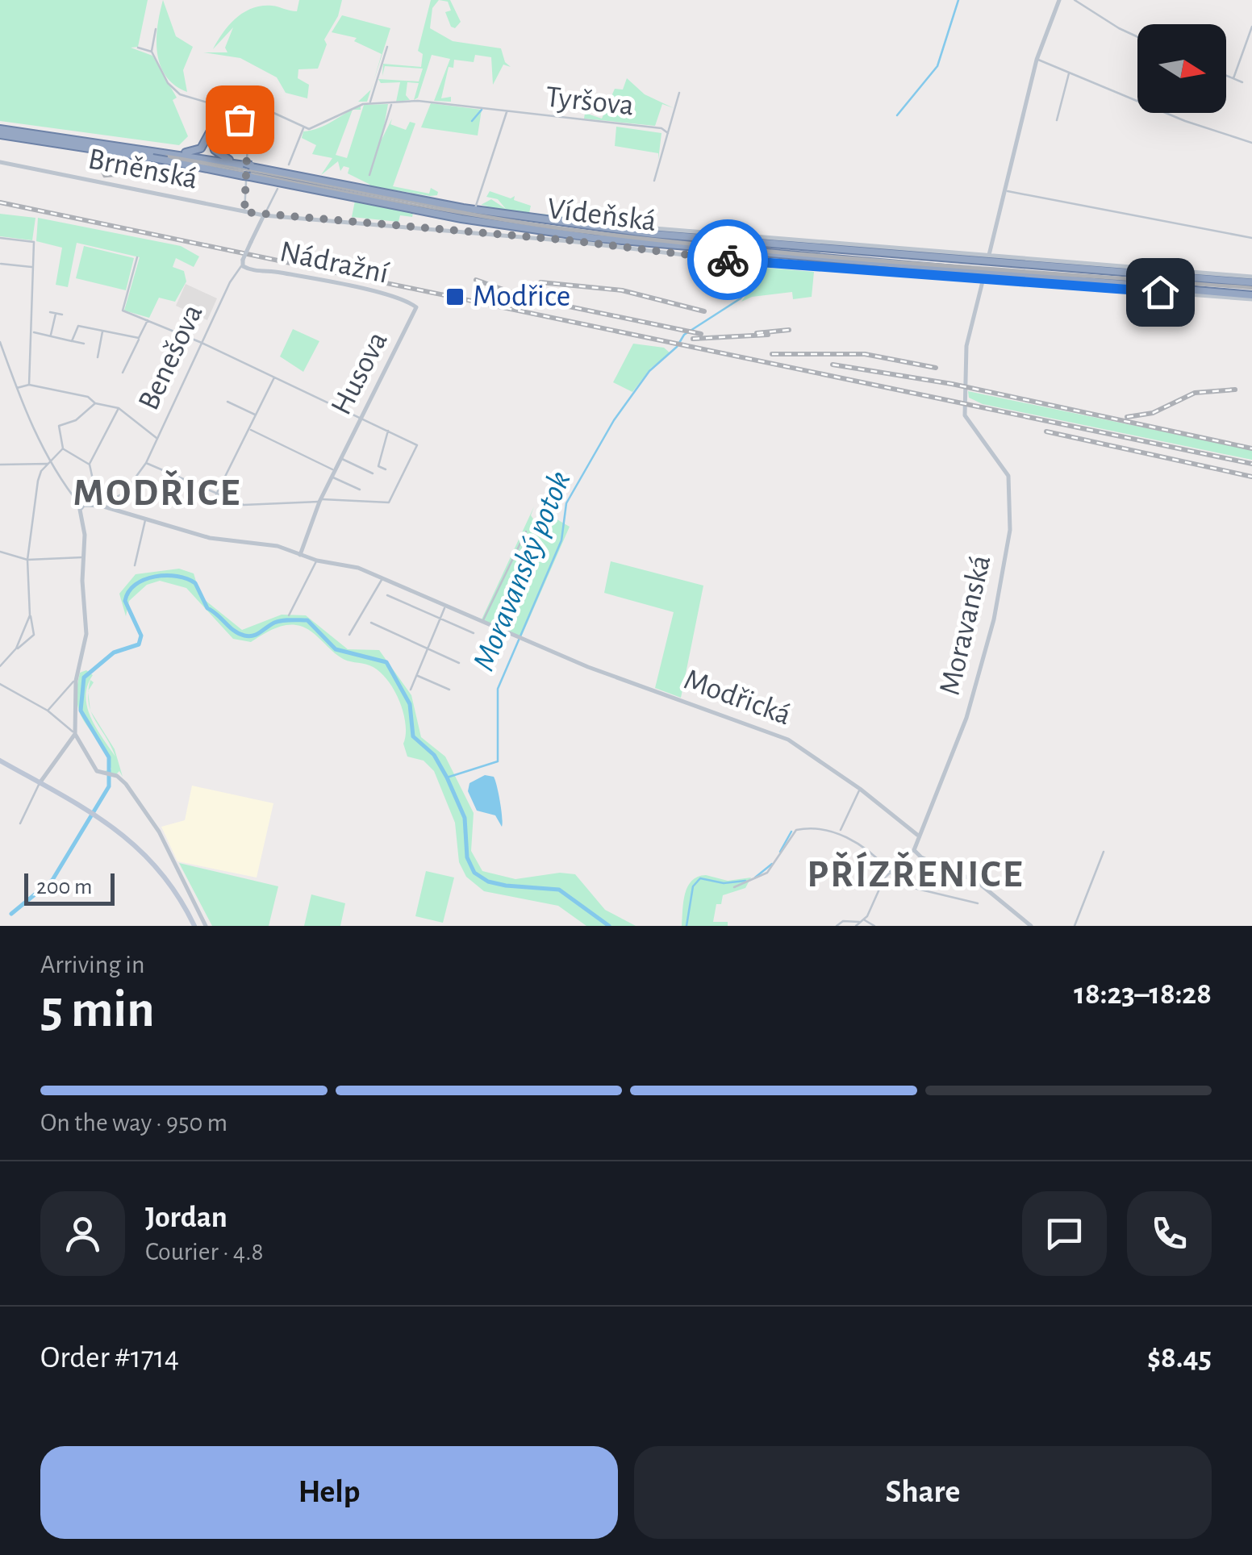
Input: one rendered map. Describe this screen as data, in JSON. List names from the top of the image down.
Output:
{
  "streets": {
    "highway": ["Vídeňská"],
    "street": [
      "Tyršova",
      "Brněnská",
      "Nádražní",
      "Benešova",
      "Husova",
      "Moravanská",
      "Modřická"
    ]
  },
  "crossings": [
    ["Tyršova", "Vídeňská"],
    ["Brněnská", "Vídeňská"],
    ["Brněnská", "Benešova"],
    ["Vídeňská", "Moravanská"],
    ["Nádražní", "Benešova"],
    ["Nádražní", "Husova"],
    ["Benešova", "Modřická"],
    ["Husova", "Modřická"],
    ["Moravanská", "Modřická"]
  ],
  "districts": ["MODŘICE", "PŘÍZŘENICE"],
  "water": ["Moravanský potok"],
  "places": {
    "transit": ["Modřice"]
  },
  "scale_bar": "200 m",
  "north": "right",
  "page": {
    "scale": "200 m",
    "heading": ["5 min", "Arriving in", "18:23–18:28"],
    "panel": [
      "Jordan",
      "Courier · 4.8",
      "Order #1714",
      "$8.45"
    ],
    "bar": "On the way · 950 m",
    "buttons": ["Help", "Share"]
  }
}
